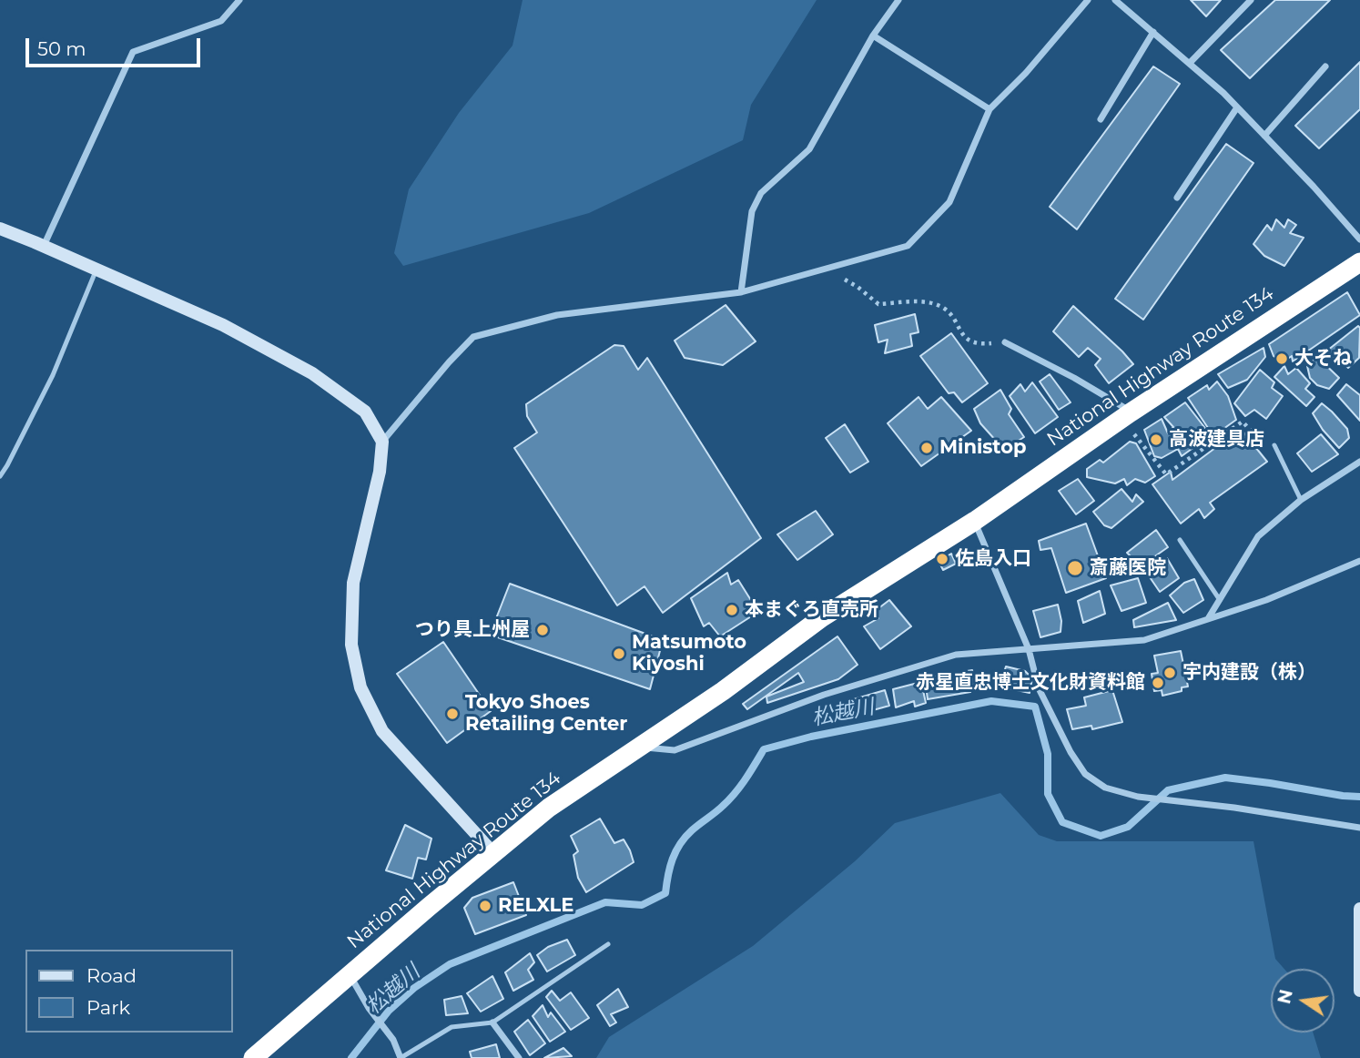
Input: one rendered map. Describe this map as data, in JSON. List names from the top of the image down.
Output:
{
  "streets": {
    "highway": ["National Highway Route 134"]
  },
  "water": ["松越川"],
  "places": [
    "大そね",
    "高波建具店",
    "Ministop",
    "佐島入口",
    "斎藤医院",
    "本まぐろ直売所",
    "つり具上州屋",
    "Matsumoto Kiyoshi",
    "宇内建設（株）",
    "赤星直忠博士文化財資料館",
    "Tokyo Shoes Retailing Center",
    "RELXLE"
  ],
  "legend": ["Road", "Park"],
  "scale_bar": "50 m",
  "north": "left"
}
